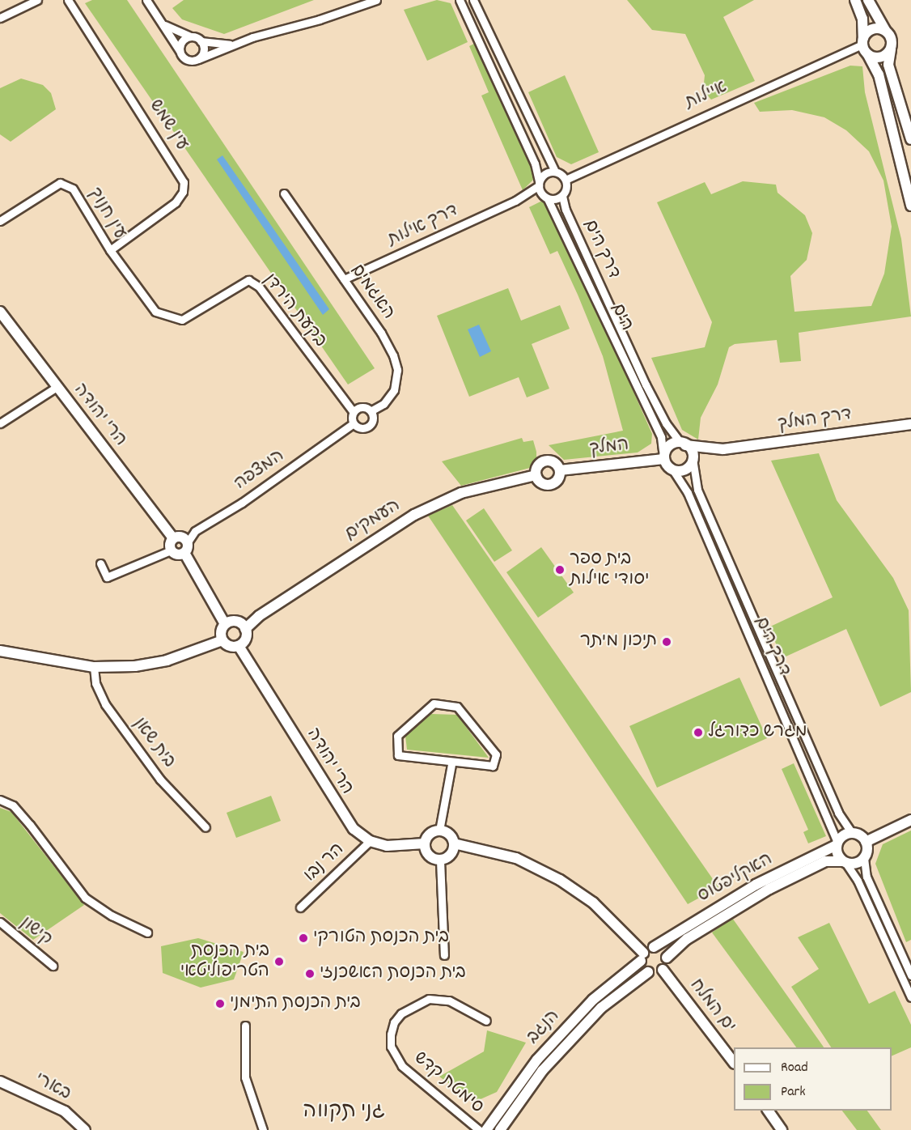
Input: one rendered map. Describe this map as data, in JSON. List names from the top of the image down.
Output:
{
  "streets": {
    "street": [
      "איילות",
      "עין שמש",
      "עין חנוך",
      "דרך אילות",
      "דרך הים",
      "האגמים",
      "בקעת הירדן",
      "הים",
      "הרי יהודה",
      "דרך המלך",
      "המלך",
      "המצפה",
      "העמקים",
      "בית שאן",
      "הר נבו",
      "האקליפטוס",
      "קישון",
      "ים המלח",
      "הנגב",
      "סימטת קדש",
      "בארי"
    ]
  },
  "crossings": [
    ["איילות", "דרך הים"],
    ["איילות", "הים"],
    ["עין שמש", "עין חנוך"],
    ["עין חנוך", "בקעת הירדן"],
    ["דרך אילות", "האגמים"],
    ["דרך הים", "הים"],
    ["דרך הים", "המלך"],
    ["דרך הים", "האקליפטוס"],
    ["האגמים", "בקעת הירדן"],
    ["האגמים", "המצפה"],
    ["בקעת הירדן", "המצפה"],
    ["הים", "המלך"],
    ["הרי יהודה", "המצפה"],
    ["הרי יהודה", "העמקים"],
    ["הרי יהודה", "הר נבו"],
    ["המלך", "העמקים"],
    ["האקליפטוס", "ים המלח"],
    ["האקליפטוס", "הנגב"],
    ["ים המלח", "הנגב"]
  ],
  "districts": ["גני תקווה"],
  "places": [
    "בית ספר יסודי אילות",
    "תיכון מיתר",
    "מגרש כדורגל",
    "בית הכנסת הטורקי",
    "בית הכנסת הטריפוליטאי",
    "בית הכנסת האשכנזי",
    "בית הכנסת התימני"
  ],
  "legend": ["Road", "Park"]
}
